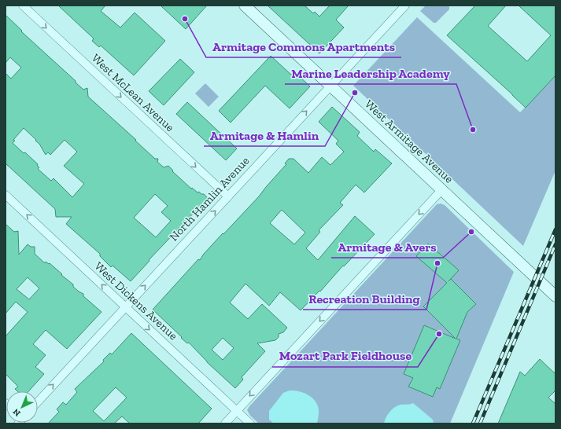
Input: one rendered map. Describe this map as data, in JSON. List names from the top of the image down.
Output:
{
  "streets": {
    "main road": ["West Armitage Avenue"],
    "street": ["West McLean Avenue", "North Hamlin Avenue", "West Dickens Avenue"]
  },
  "crossings": [
    ["West McLean Avenue", "North Hamlin Avenue"],
    ["West Armitage Avenue", "North Hamlin Avenue"],
    ["North Hamlin Avenue", "West Dickens Avenue"]
  ],
  "one_way": ["West McLean Avenue", "North Hamlin Avenue"],
  "places": [
    "Armitage Commons Apartments",
    "Armitage & Hamlin",
    "Marine Leadership Academy",
    "Armitage & Avers",
    "Recreation Building",
    "Mozart Park Fieldhouse"
  ],
  "north": "bottom left"
}
